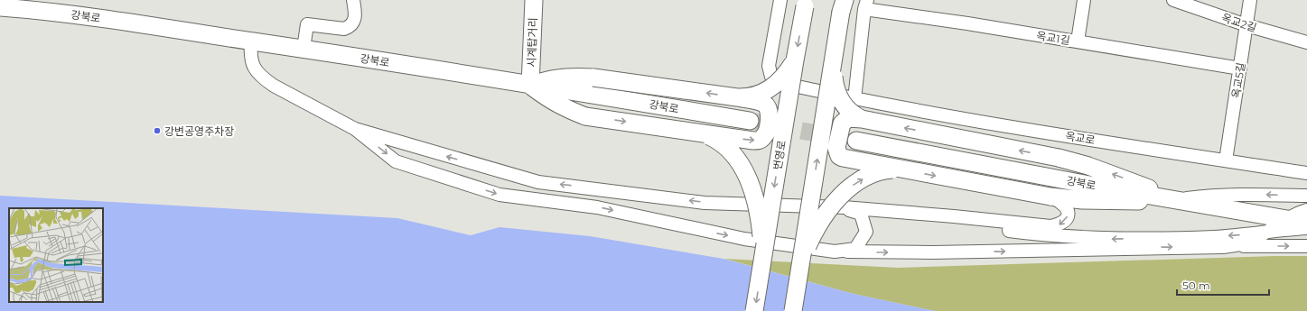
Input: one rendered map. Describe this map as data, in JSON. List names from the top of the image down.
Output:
{
  "streets": {
    "main road": ["강북로", "시계탑거리", "번영로"],
    "street": [
      "옥교2길",
      "옥교1길",
      "옥교5길",
      "옥교로"
    ]
  },
  "crossings": [
    ["강북로", "시계탑거리"],
    ["옥교2길", "옥교5길"],
    ["옥교1길", "옥교5길"],
    ["옥교5길", "옥교로"]
  ],
  "places": ["강변공영주차장"],
  "scale_bar": "50 m"
}
